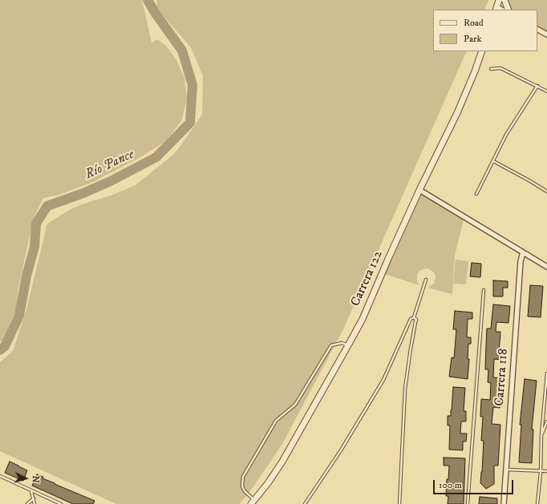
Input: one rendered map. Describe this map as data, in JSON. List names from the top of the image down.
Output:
{
  "streets": {
    "street": ["Carrera 122", "Carrera 118"]
  },
  "water": ["Río Pance"],
  "legend": ["Road", "Park"],
  "scale_bar": "100 m",
  "north": "right"
}
